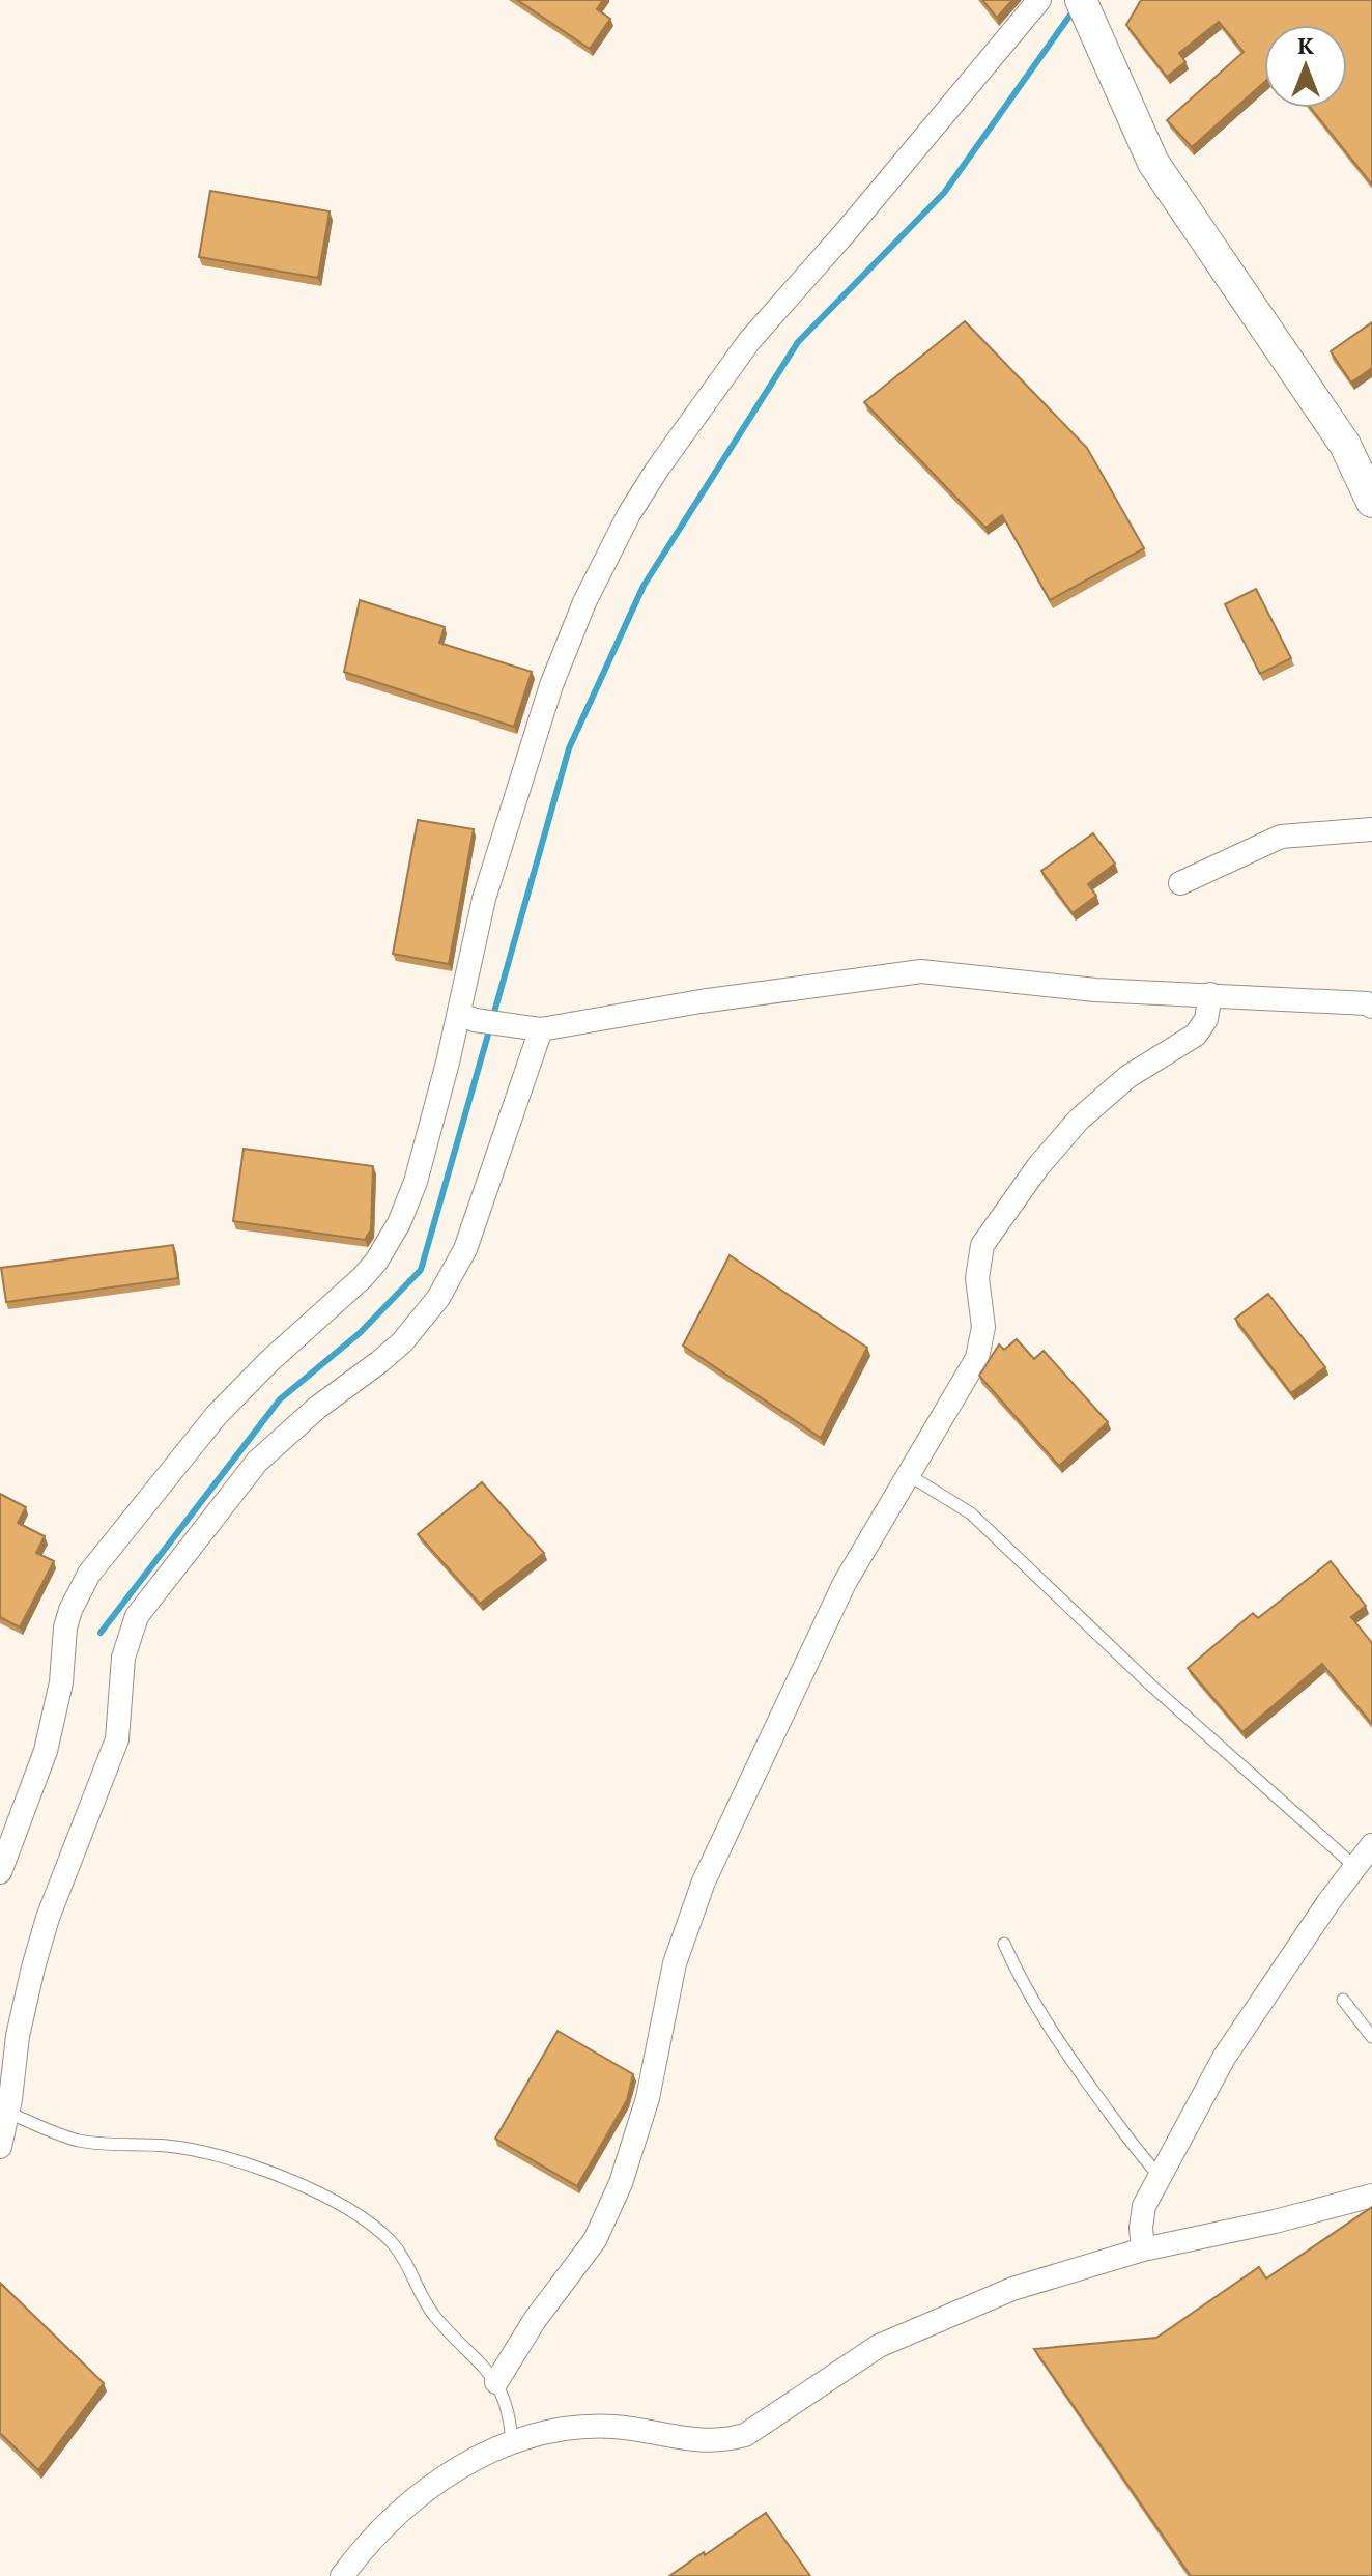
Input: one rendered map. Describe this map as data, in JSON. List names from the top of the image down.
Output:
{
  "north": "top"
}
